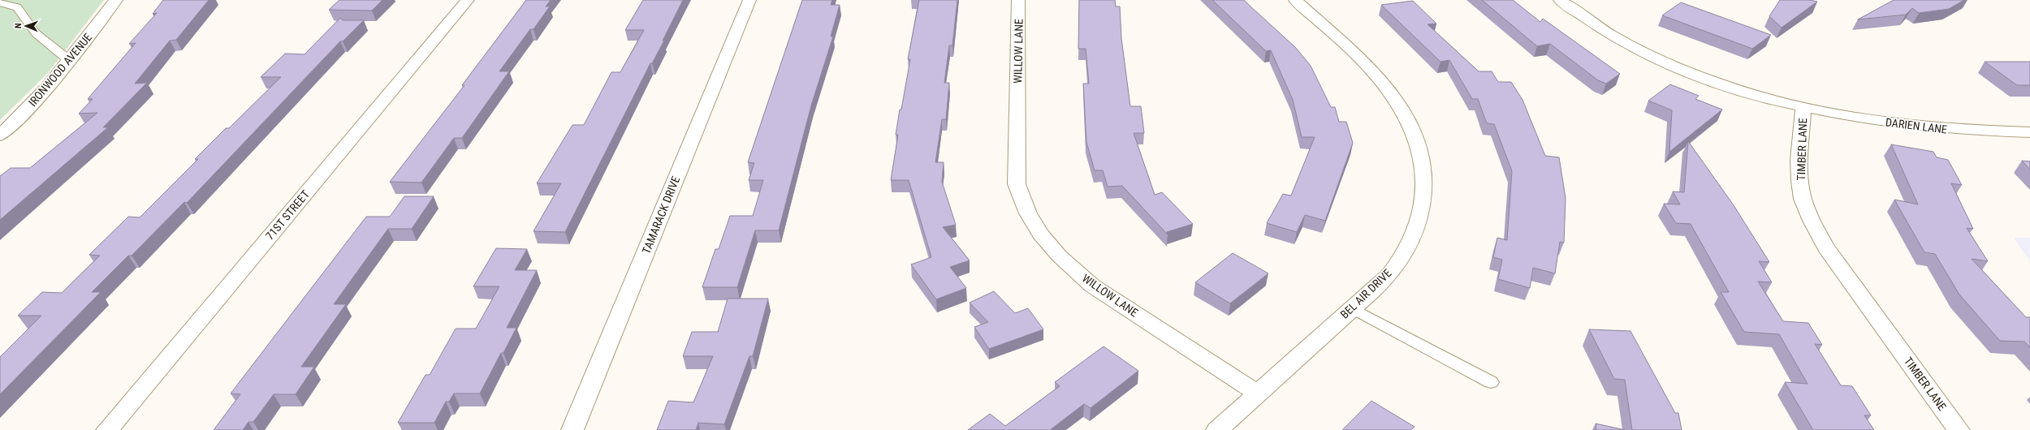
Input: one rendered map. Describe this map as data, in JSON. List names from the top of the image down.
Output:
{
  "streets": {
    "street": [
      "WILLOW LANE",
      "IRONWOOD AVENUE",
      "DARIEN LANE",
      "TIMBER LANE",
      "71ST STREET",
      "TAMARACK DRIVE",
      "BEL AIR DRIVE"
    ]
  },
  "crossings": [
    ["WILLOW LANE", "BEL AIR DRIVE"],
    ["DARIEN LANE", "TIMBER LANE"]
  ],
  "north": "left"
}
